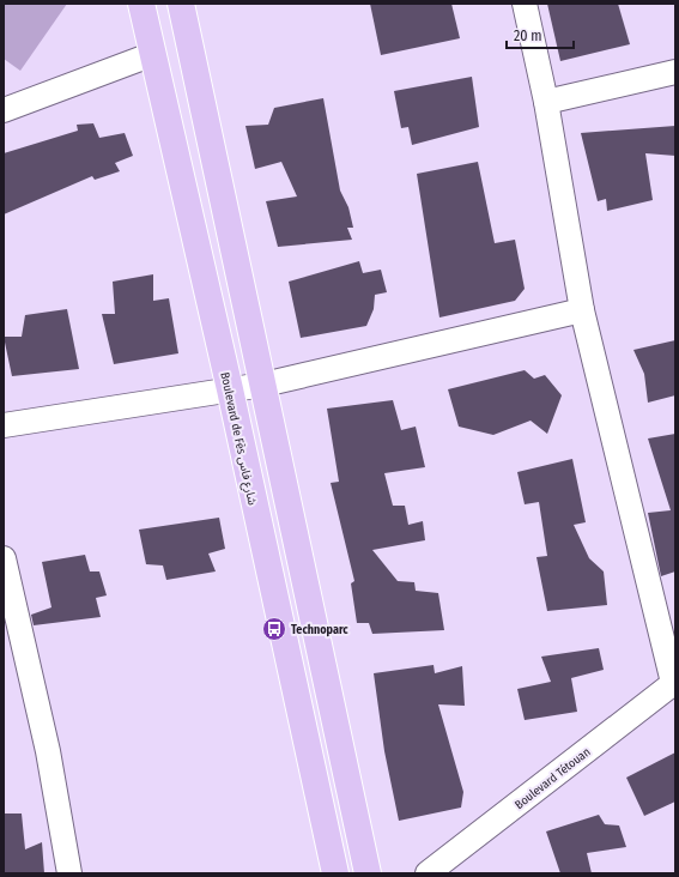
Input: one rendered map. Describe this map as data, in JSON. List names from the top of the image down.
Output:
{
  "streets": {
    "main road": ["Boulevard de Fès شارع فاس"],
    "street": ["Boulevard Tétouan"]
  },
  "places": {
    "bus stop": ["Technoparc"]
  },
  "scale_bar": "20 m"
}
